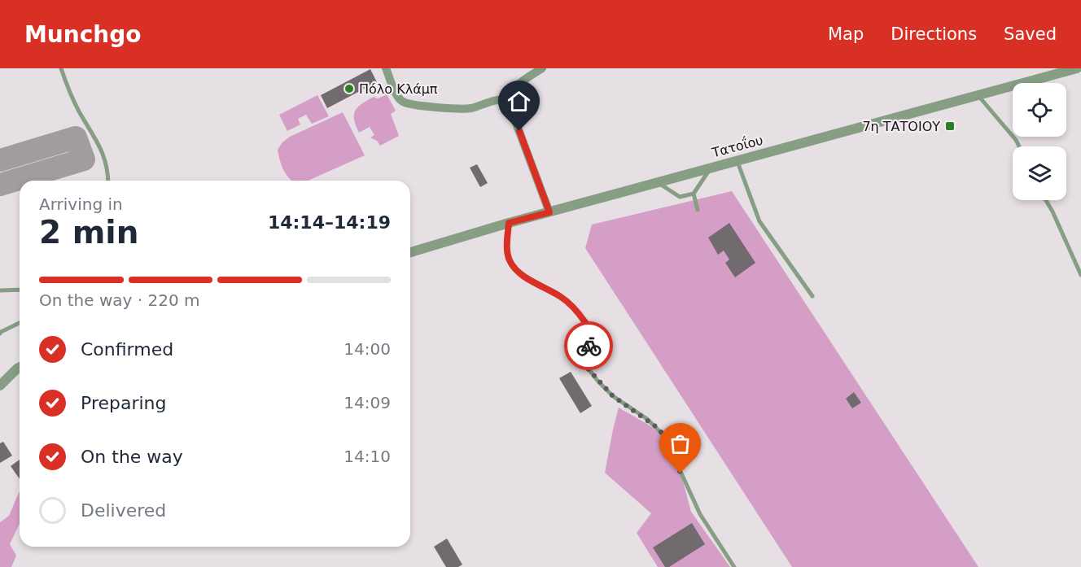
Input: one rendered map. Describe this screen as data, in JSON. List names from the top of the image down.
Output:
{
  "streets": {
    "street": ["Τατοΐου"]
  },
  "places": {
    "other": ["Πόλο Κλάμπ"],
    "transit": ["7η ΤΑΤΟΙΟΥ"]
  },
  "page": {
    "header": "Munchgo",
    "nav": ["Map", "Directions", "Saved"],
    "heading": ["2 min", "Arriving in", "14:14–14:19"],
    "bar": "On the way · 220 m",
    "list": [
      ["Confirmed", "14:00"],
      ["Preparing", "14:09"],
      ["On the way", "14:10"],
      "Delivered"
    ]
  }
}
